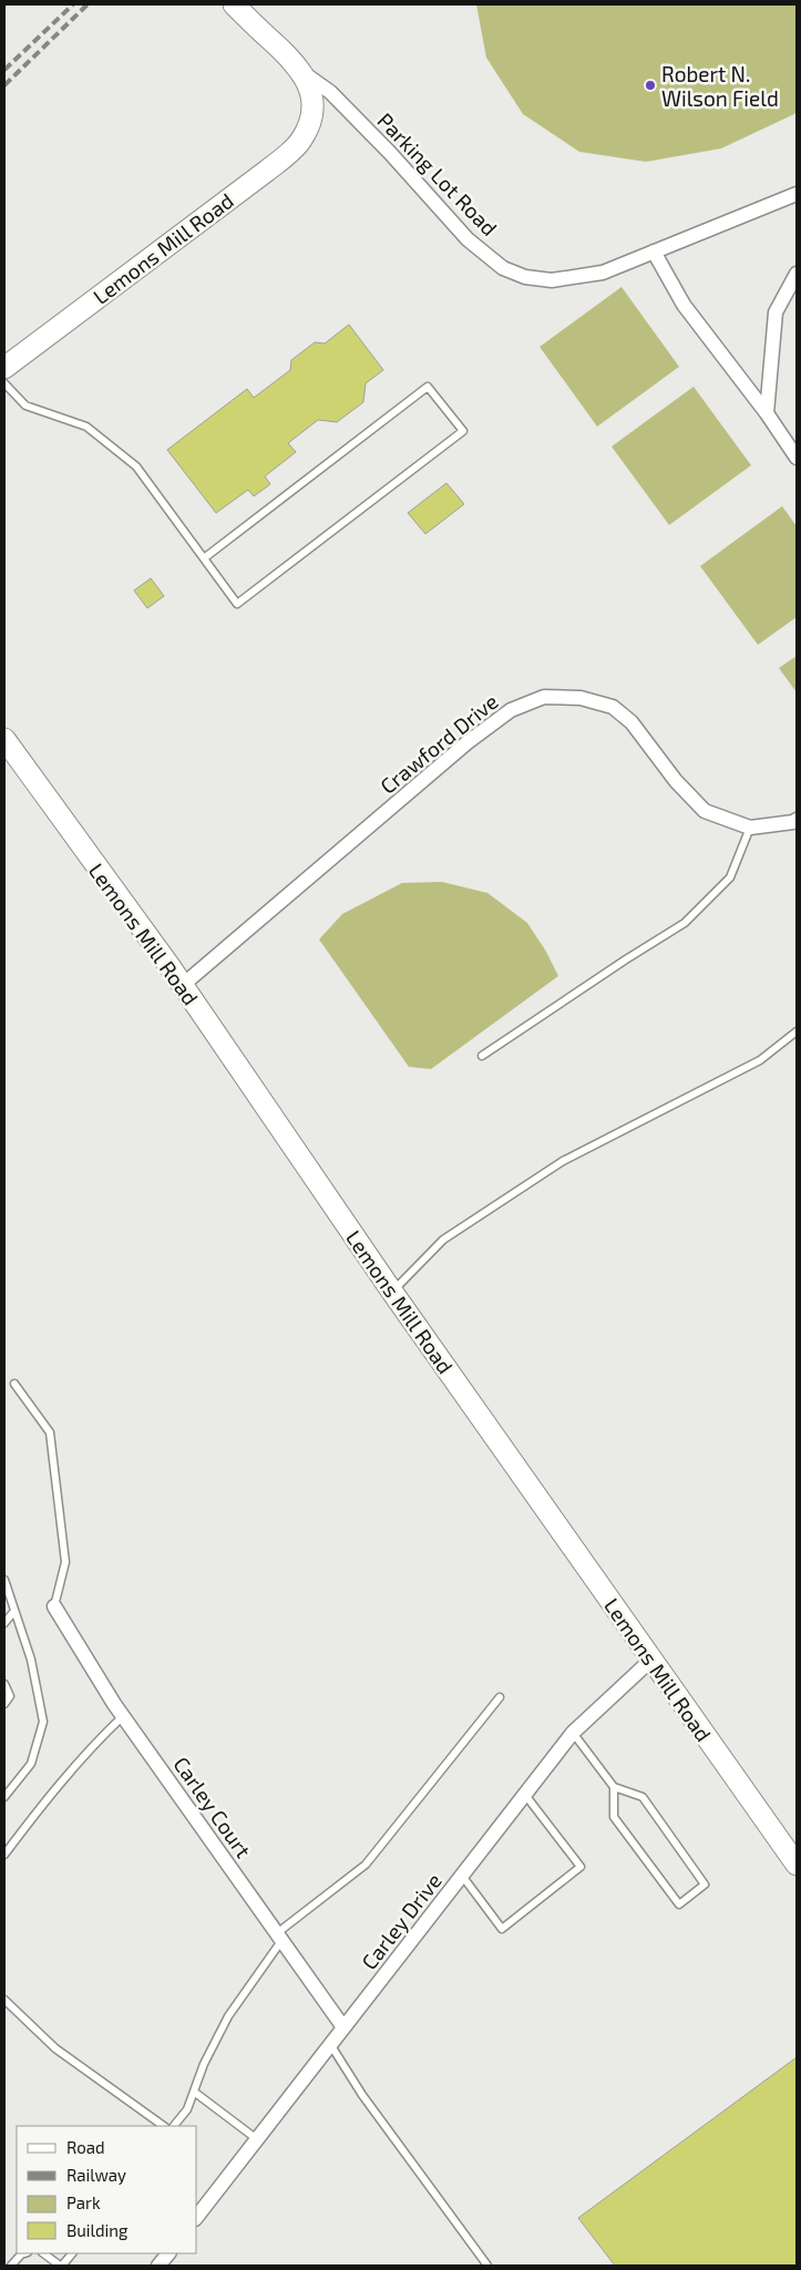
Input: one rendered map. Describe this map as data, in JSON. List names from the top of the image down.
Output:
{
  "streets": {
    "street": [
      "Parking Lot Road",
      "Lemons Mill Road",
      "Crawford Drive",
      "Carley Court",
      "Carley Drive"
    ]
  },
  "crossings": [
    ["Parking Lot Road", "Lemons Mill Road"],
    ["Lemons Mill Road", "Crawford Drive"],
    ["Lemons Mill Road", "Carley Drive"],
    ["Carley Court", "Carley Drive"]
  ],
  "places": ["Robert N. Wilson Field"],
  "legend": [
    "Road",
    "Railway",
    "Park",
    "Building"
  ]
}
